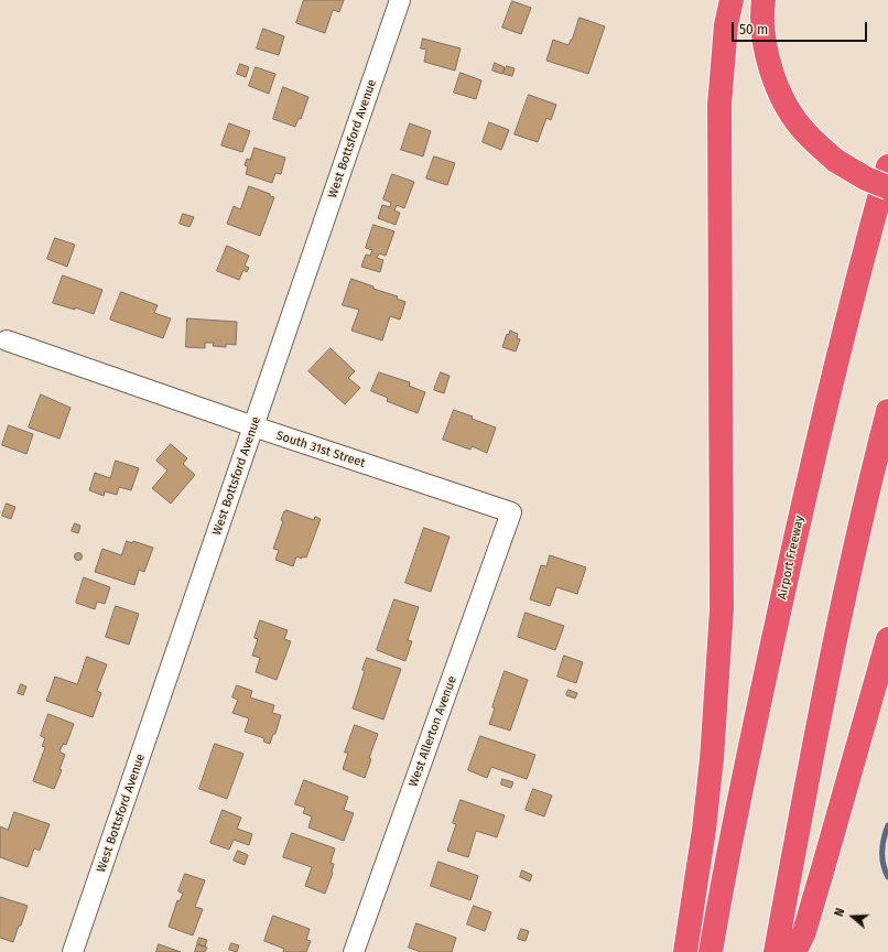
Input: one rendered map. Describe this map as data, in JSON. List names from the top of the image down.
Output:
{
  "streets": {
    "highway": ["Airport Freeway"],
    "street": ["West Bottsford Avenue", "South 31st Street", "West Allerton Avenue"]
  },
  "crossings": [
    ["West Bottsford Avenue", "South 31st Street"],
    ["South 31st Street", "West Allerton Avenue"]
  ],
  "scale_bar": "50 m",
  "north": "left"
}
